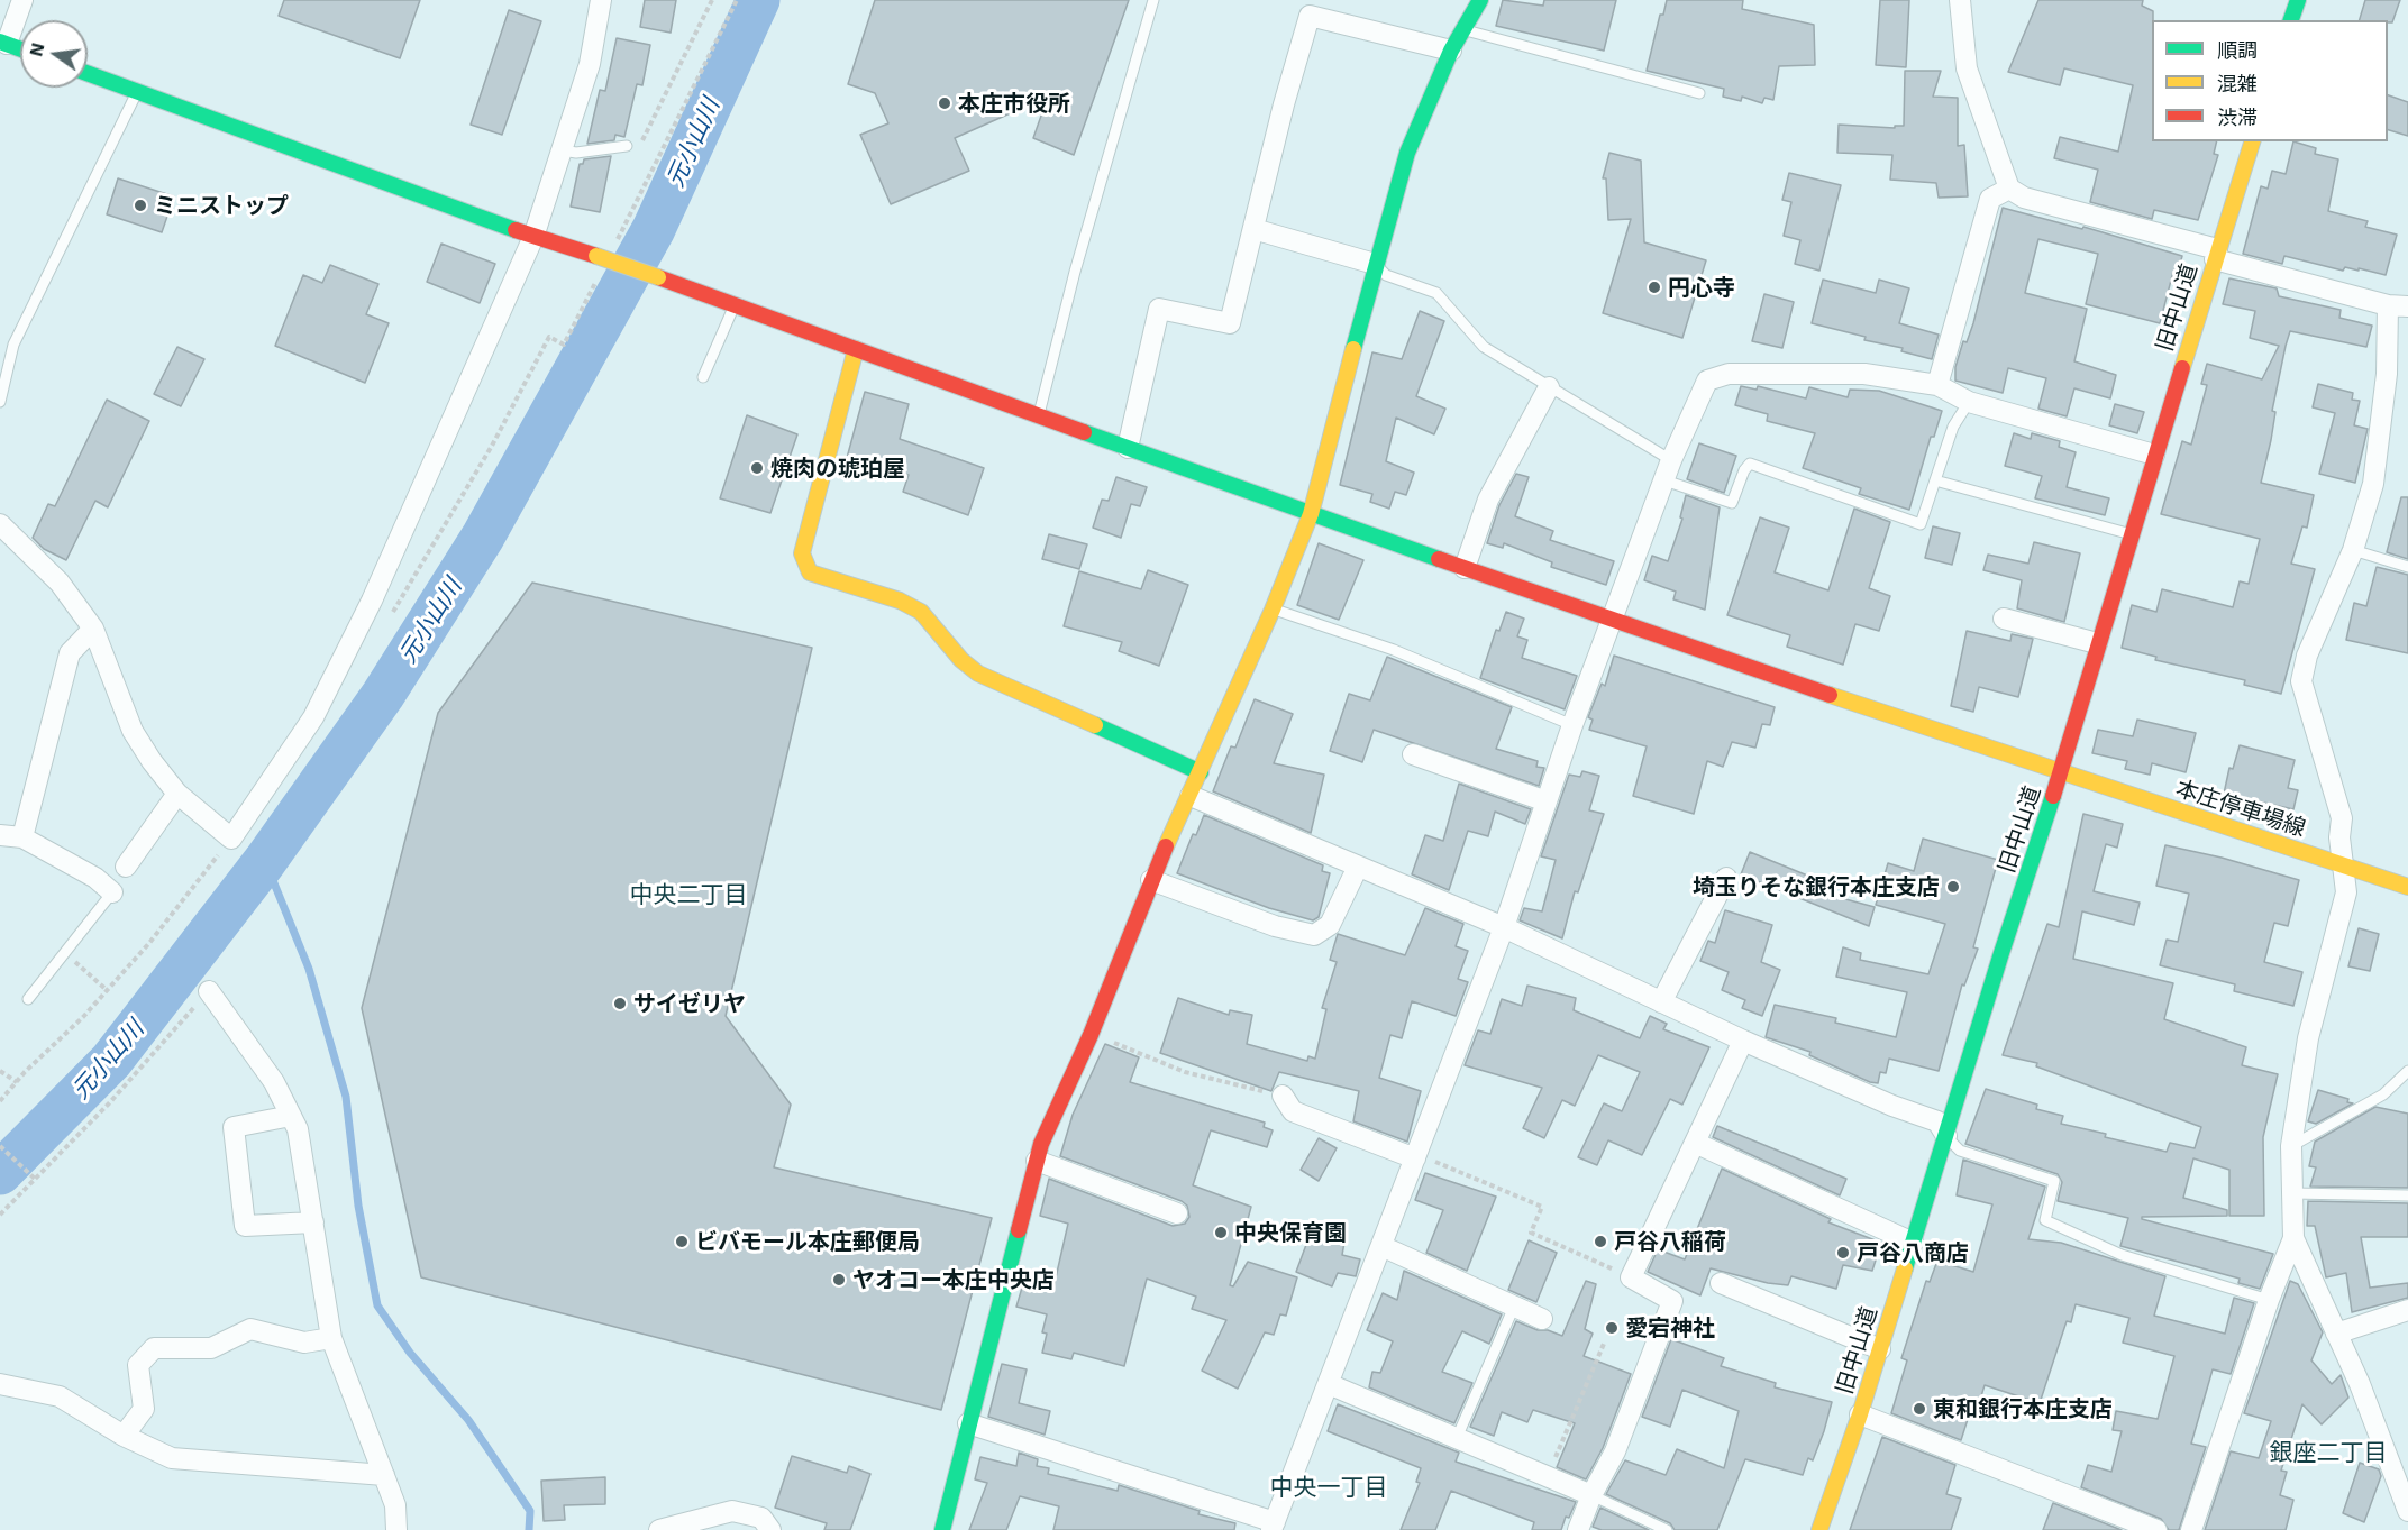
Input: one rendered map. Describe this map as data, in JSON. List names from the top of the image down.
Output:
{
  "streets": {
    "street": ["旧中山道", "本庄停車場線"]
  },
  "crossings": [
    ["旧中山道", "本庄停車場線"]
  ],
  "districts": ["中央二丁目", "銀座二丁目", "中央一丁目"],
  "water": ["元小山川"],
  "places": [
    "本庄市役所",
    "ミニストップ",
    "円心寺",
    "焼肉の琥珀屋",
    "埼玉りそな銀行本庄支店",
    "サイゼリヤ",
    "中央保育園",
    "ビバモール本庄郵便局",
    "戸谷八稲荷",
    "戸谷八商店",
    "ヤオコー本庄中央店",
    "愛宕神社",
    "東和銀行本庄支店"
  ],
  "legend": ["順調", "混雑", "渋滞"],
  "north": "left"
}
